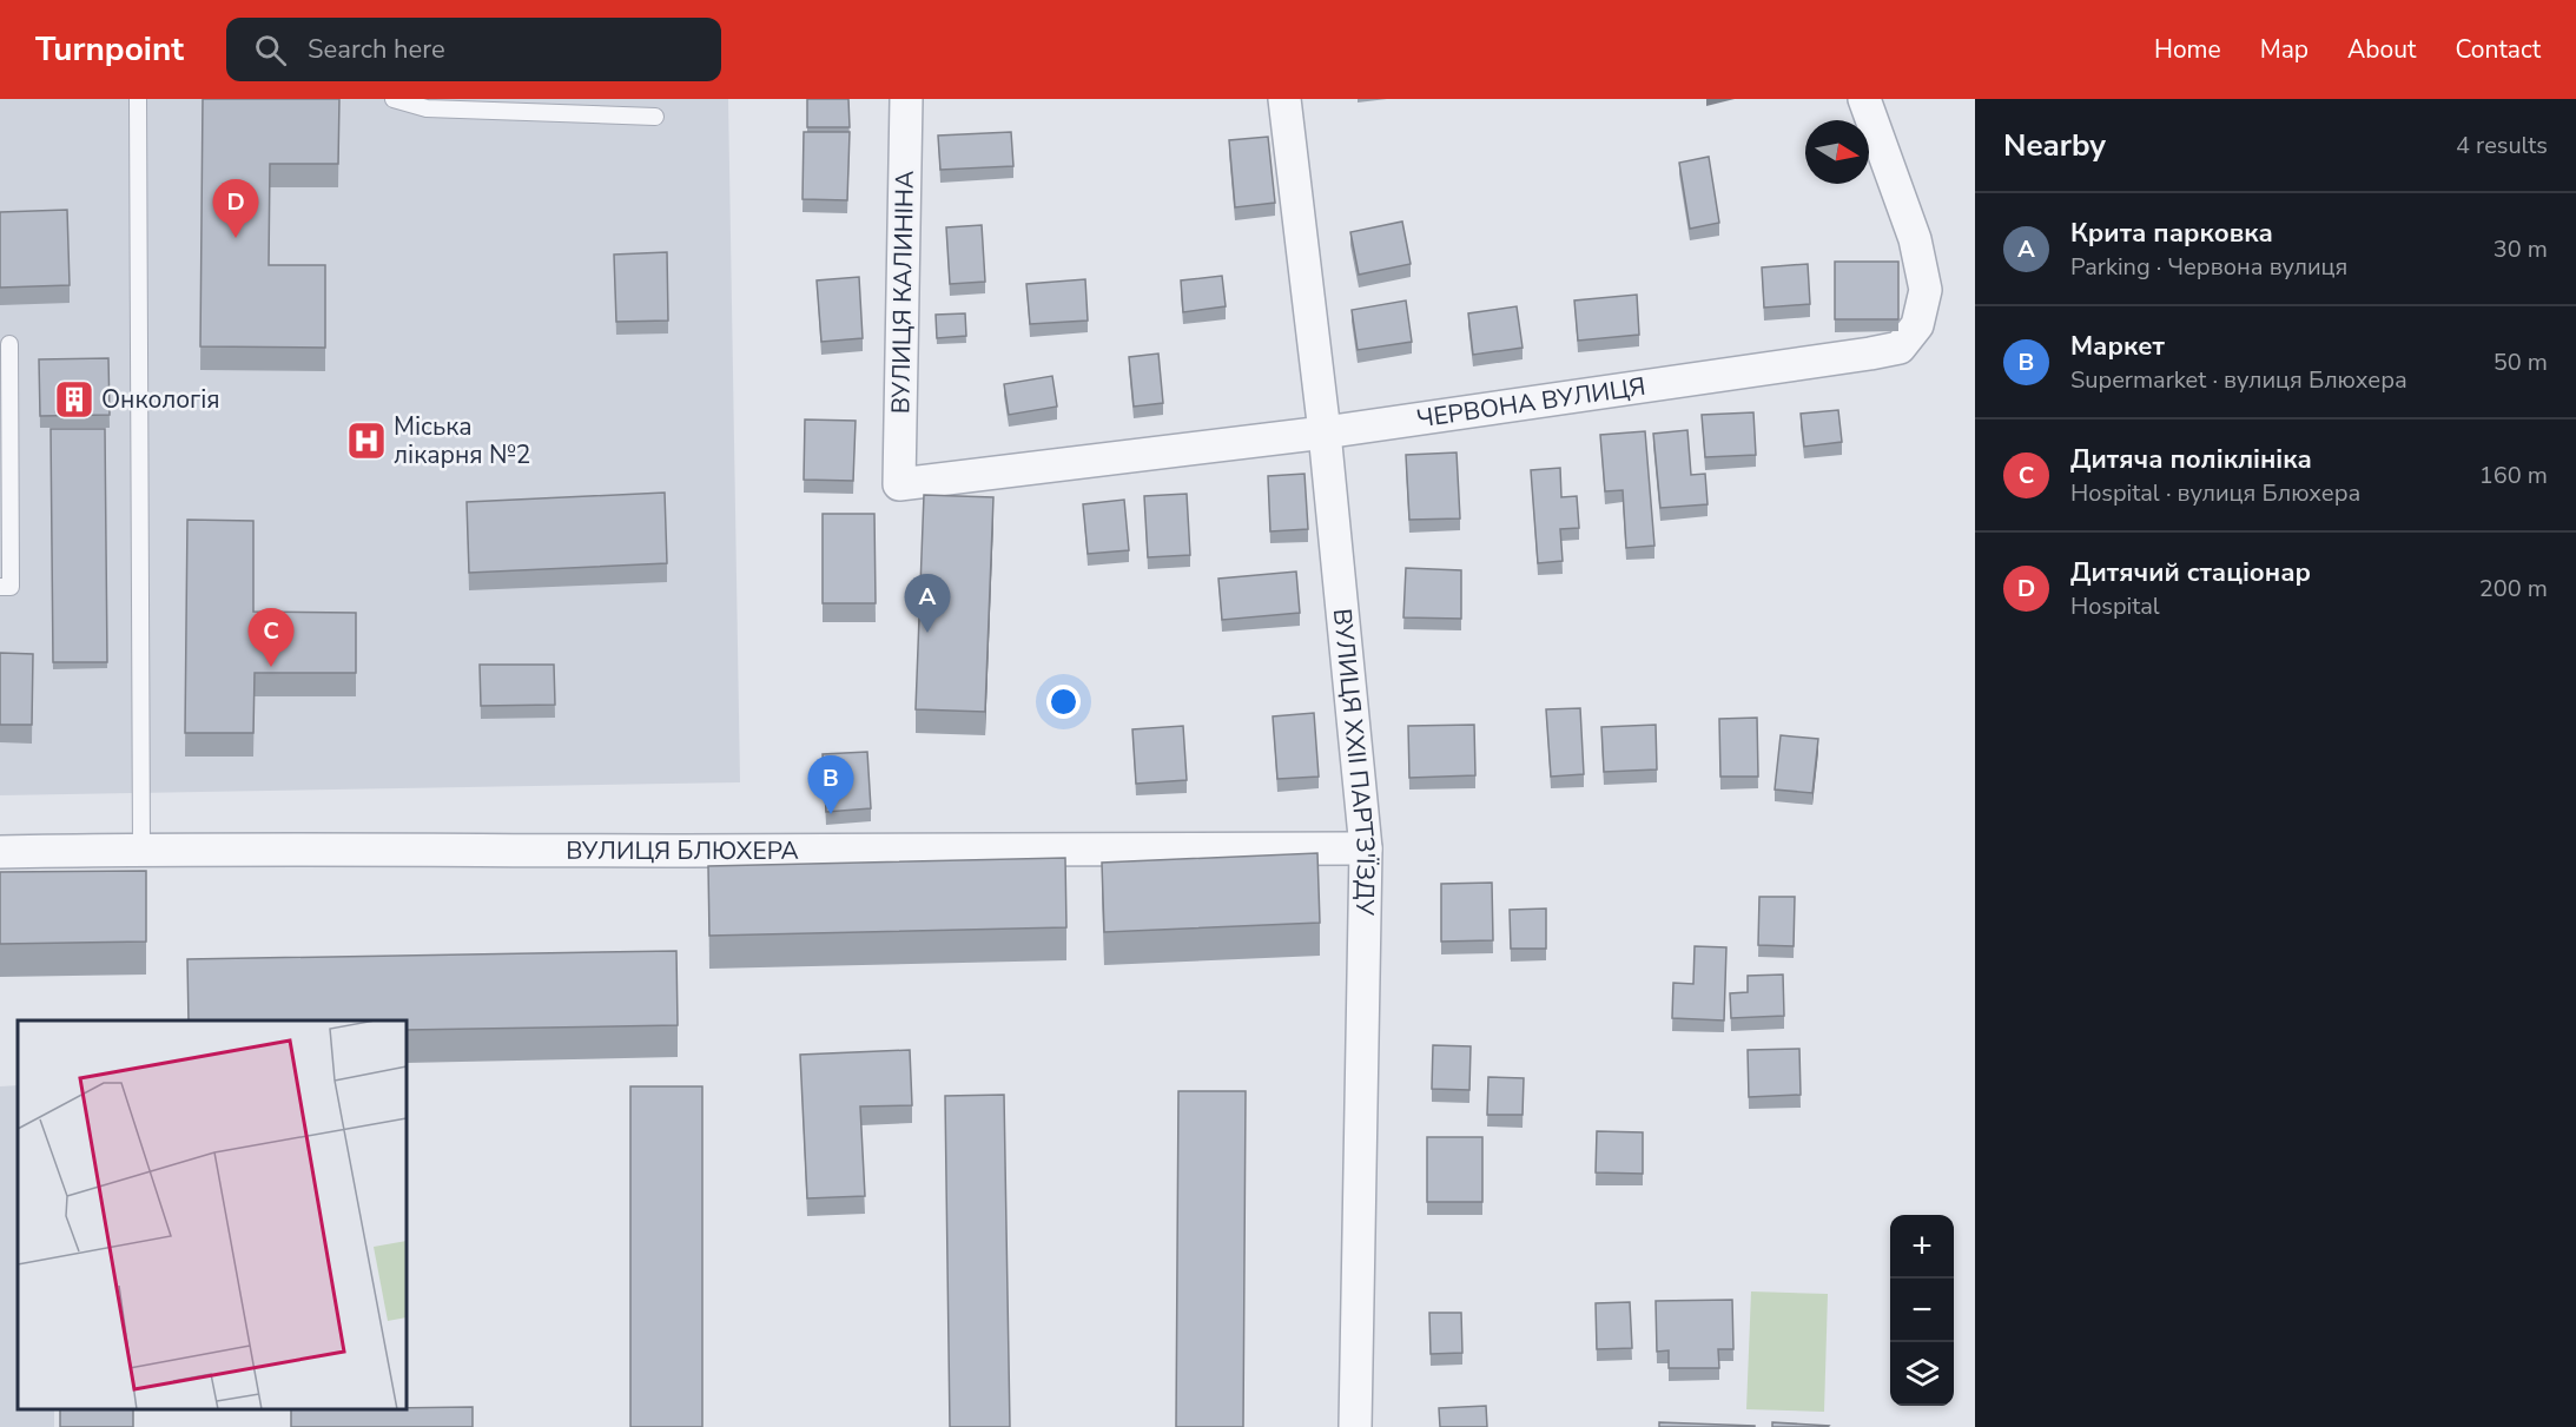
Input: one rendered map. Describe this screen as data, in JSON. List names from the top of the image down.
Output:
{
  "streets": {
    "street": [
      "ВУЛИЦЯ КАЛИНІНА",
      "ЧЕРВОНА ВУЛИЦЯ",
      "ВУЛИЦЯ XXII ПАРТЗ'ЇЗДУ",
      "ВУЛИЦЯ БЛЮХЕРА"
    ]
  },
  "crossings": [
    ["ВУЛИЦЯ КАЛИНІНА", "ЧЕРВОНА ВУЛИЦЯ"],
    ["ЧЕРВОНА ВУЛИЦЯ", "ВУЛИЦЯ XXII ПАРТЗ'ЇЗДУ"],
    ["ВУЛИЦЯ XXII ПАРТЗ'ЇЗДУ", "ВУЛИЦЯ БЛЮХЕРА"]
  ],
  "places": {
    "building": ["Онкологія"],
    "hospital": ["Міська лікарня №2"]
  },
  "north": "right",
  "page": {
    "header": "Turnpoint",
    "search": "Search here",
    "nav": [
      "Home",
      "Map",
      "About",
      "Contact"
    ],
    "heading": ["Nearby", "4 results"],
    "pins": [
      "D",
      "A",
      "C",
      "B"
    ],
    "list": [
      {
        "mark": "A",
        "name": "Крита парковка",
        "note": "Parking · Червона вулиця",
        "value": "30 m"
      },
      {
        "mark": "B",
        "name": "Маркет",
        "note": "Supermarket · вулиця Блюхера",
        "value": "50 m"
      },
      {
        "mark": "C",
        "name": "Дитяча поліклініка",
        "note": "Hospital · вулиця Блюхера",
        "value": "160 m"
      },
      {
        "mark": "D",
        "name": "Дитячий стаціонар",
        "note": "Hospital",
        "value": "200 m"
      }
    ],
    "map_buttons": ["+", "−"]
  }
}
